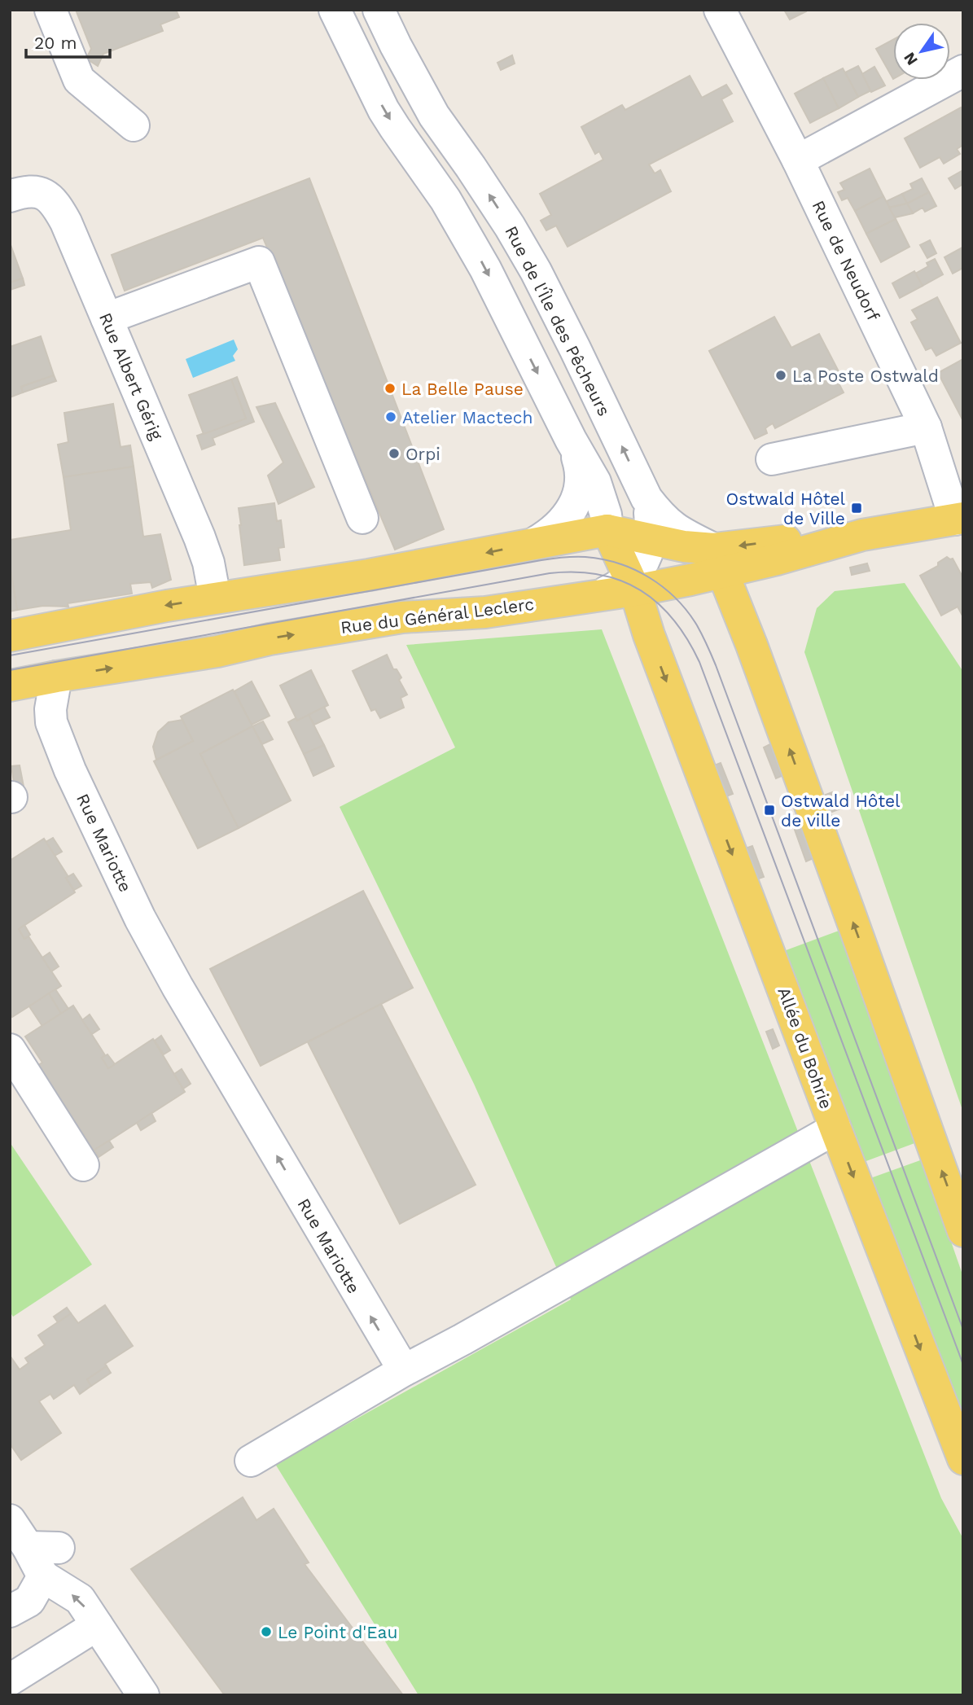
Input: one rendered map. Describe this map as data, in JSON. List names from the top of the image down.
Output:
{
  "streets": {
    "main road": ["Rue du Général Leclerc", "Allée du Bohrie"],
    "street": [
      "Rue de Neudorf",
      "Rue de l'Île des Pêcheurs",
      "Rue Albert Gérig",
      "Rue Mariotte"
    ]
  },
  "crossings": [
    ["Rue du Général Leclerc", "Rue Mariotte"],
    ["Rue du Général Leclerc", "Allée du Bohrie"]
  ],
  "one_way": ["Rue Mariotte"],
  "places": {
    "other": [
      "La Poste Ostwald",
      "La Belle Pause",
      "Atelier Mactech",
      "Orpi",
      "Le Point d'Eau"
    ],
    "transit": ["Ostwald Hôtel de Ville", "Ostwald Hôtel de ville"]
  },
  "scale_bar": "20 m",
  "north": "bottom left"
}
